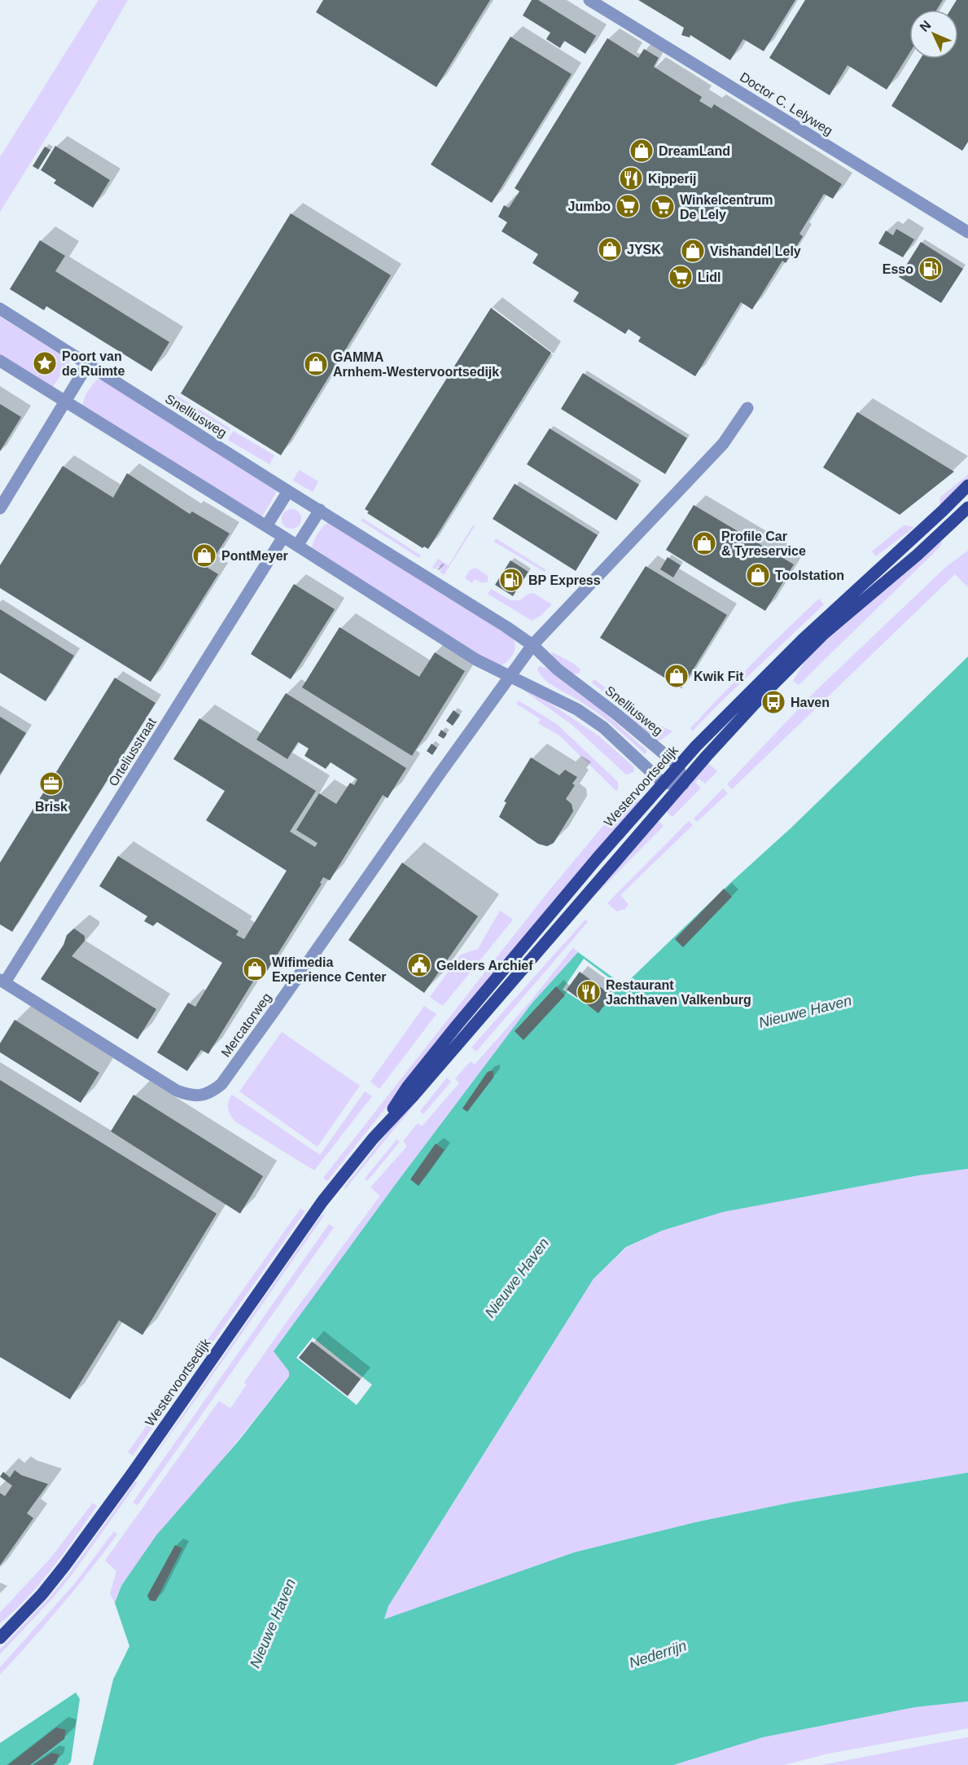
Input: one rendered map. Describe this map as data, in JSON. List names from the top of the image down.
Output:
{
  "streets": {
    "main road": ["Westervoortsedijk"],
    "street": [
      "Doctor C. Lelyweg",
      "Snelliusweg",
      "Orteliusstraat",
      "Mercatorweg"
    ]
  },
  "crossings": [
    ["Snelliusweg", "Westervoortsedijk"],
    ["Orteliusstraat", "Mercatorweg"]
  ],
  "water": ["Nieuwe Haven", "Nederrijn"],
  "places": {
    "shop": [
      "DreamLand",
      "JYSK",
      "Vishandel Lely",
      "GAMMA Arnhem-Westervoortsedijk",
      "Profile Car & Tyreservice",
      "PontMeyer",
      "Toolstation",
      "Kwik Fit",
      "Wifimedia Experience Center"
    ],
    "restaurant": ["Kipperij", "Restaurant Jachthaven Valkenburg"],
    "supermarket": ["Jumbo", "Winkelcentrum De Lely", "Lidl"],
    "fuel station": ["Esso", "BP Express"],
    "place": ["Poort van de Ruimte"],
    "bus stop": ["Haven"],
    "office": ["Brisk"],
    "public building": ["Gelders Archief"]
  },
  "north": "top left"
}
